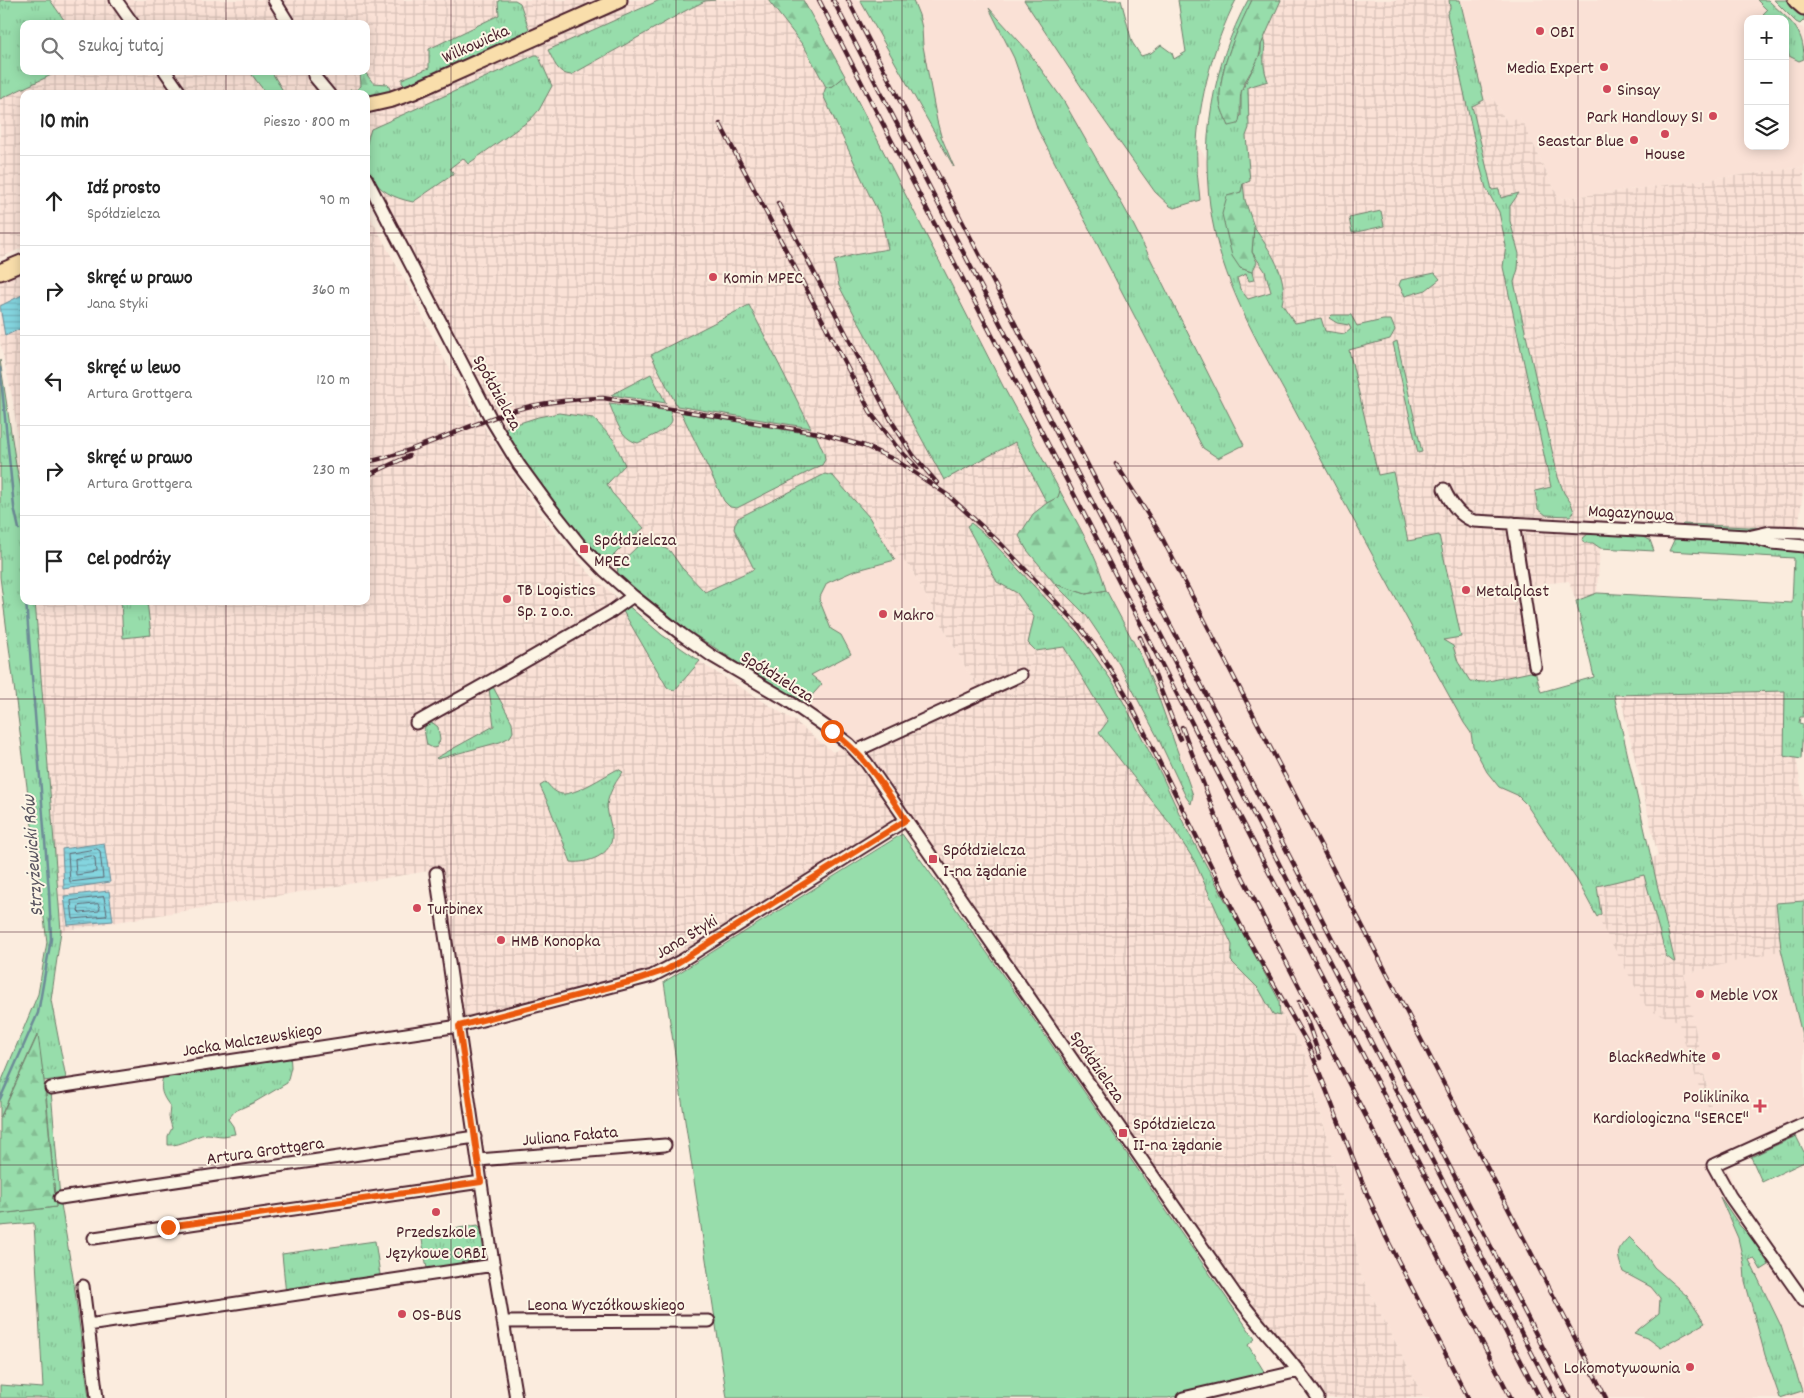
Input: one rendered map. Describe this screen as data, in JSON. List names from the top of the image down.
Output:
{
  "streets": {
    "main road": ["Wilkowicka"],
    "street": [
      "Spółdzielcza",
      "Magazynowa",
      "Jana Styki",
      "Jacka Malczewskiego",
      "Juliana Fałata",
      "Artura Grottgera",
      "Leona Wyczółkowskiego"
    ]
  },
  "crossings": [
    ["Spółdzielcza", "Jana Styki"],
    ["Jana Styki", "Jacka Malczewskiego"]
  ],
  "water": ["Strzyżewicki Rów"],
  "places": {
    "other": [
      "OBI",
      "Media Expert",
      "Sinsay",
      "Park Handlowy S1",
      "House",
      "Seastar Blue",
      "Komin MPEC",
      "Metalplast",
      "TB Logistics Sp. z o.o.",
      "Makro",
      "Turbinex",
      "HMB Konopka",
      "Meble VOX",
      "BlackRedWhite",
      "Przedszkole Językowe ORBI",
      "OS-BUS",
      "Lokomotywownia"
    ],
    "transit": ["Spółdzielcza MPEC", "Spółdzielcza I-na żądanie", "Spółdzielcza II-na żądanie"],
    "health": ["Poliklinika Kardiologiczna \"SERCE\""]
  },
  "page": {
    "map_buttons": ["+", "−"],
    "search": "Szukaj tutaj",
    "heading": ["10 min", "Pieszo · 800 m"],
    "list": [
      ["Idź prosto", "Spółdzielcza", "90 m"],
      ["Skręć w prawo", "Jana Styki", "360 m"],
      ["Skręć w lewo", "Artura Grottgera", "120 m"],
      ["Skręć w prawo", "Artura Grottgera", "230 m"],
      "Cel podróży"
    ]
  }
}
